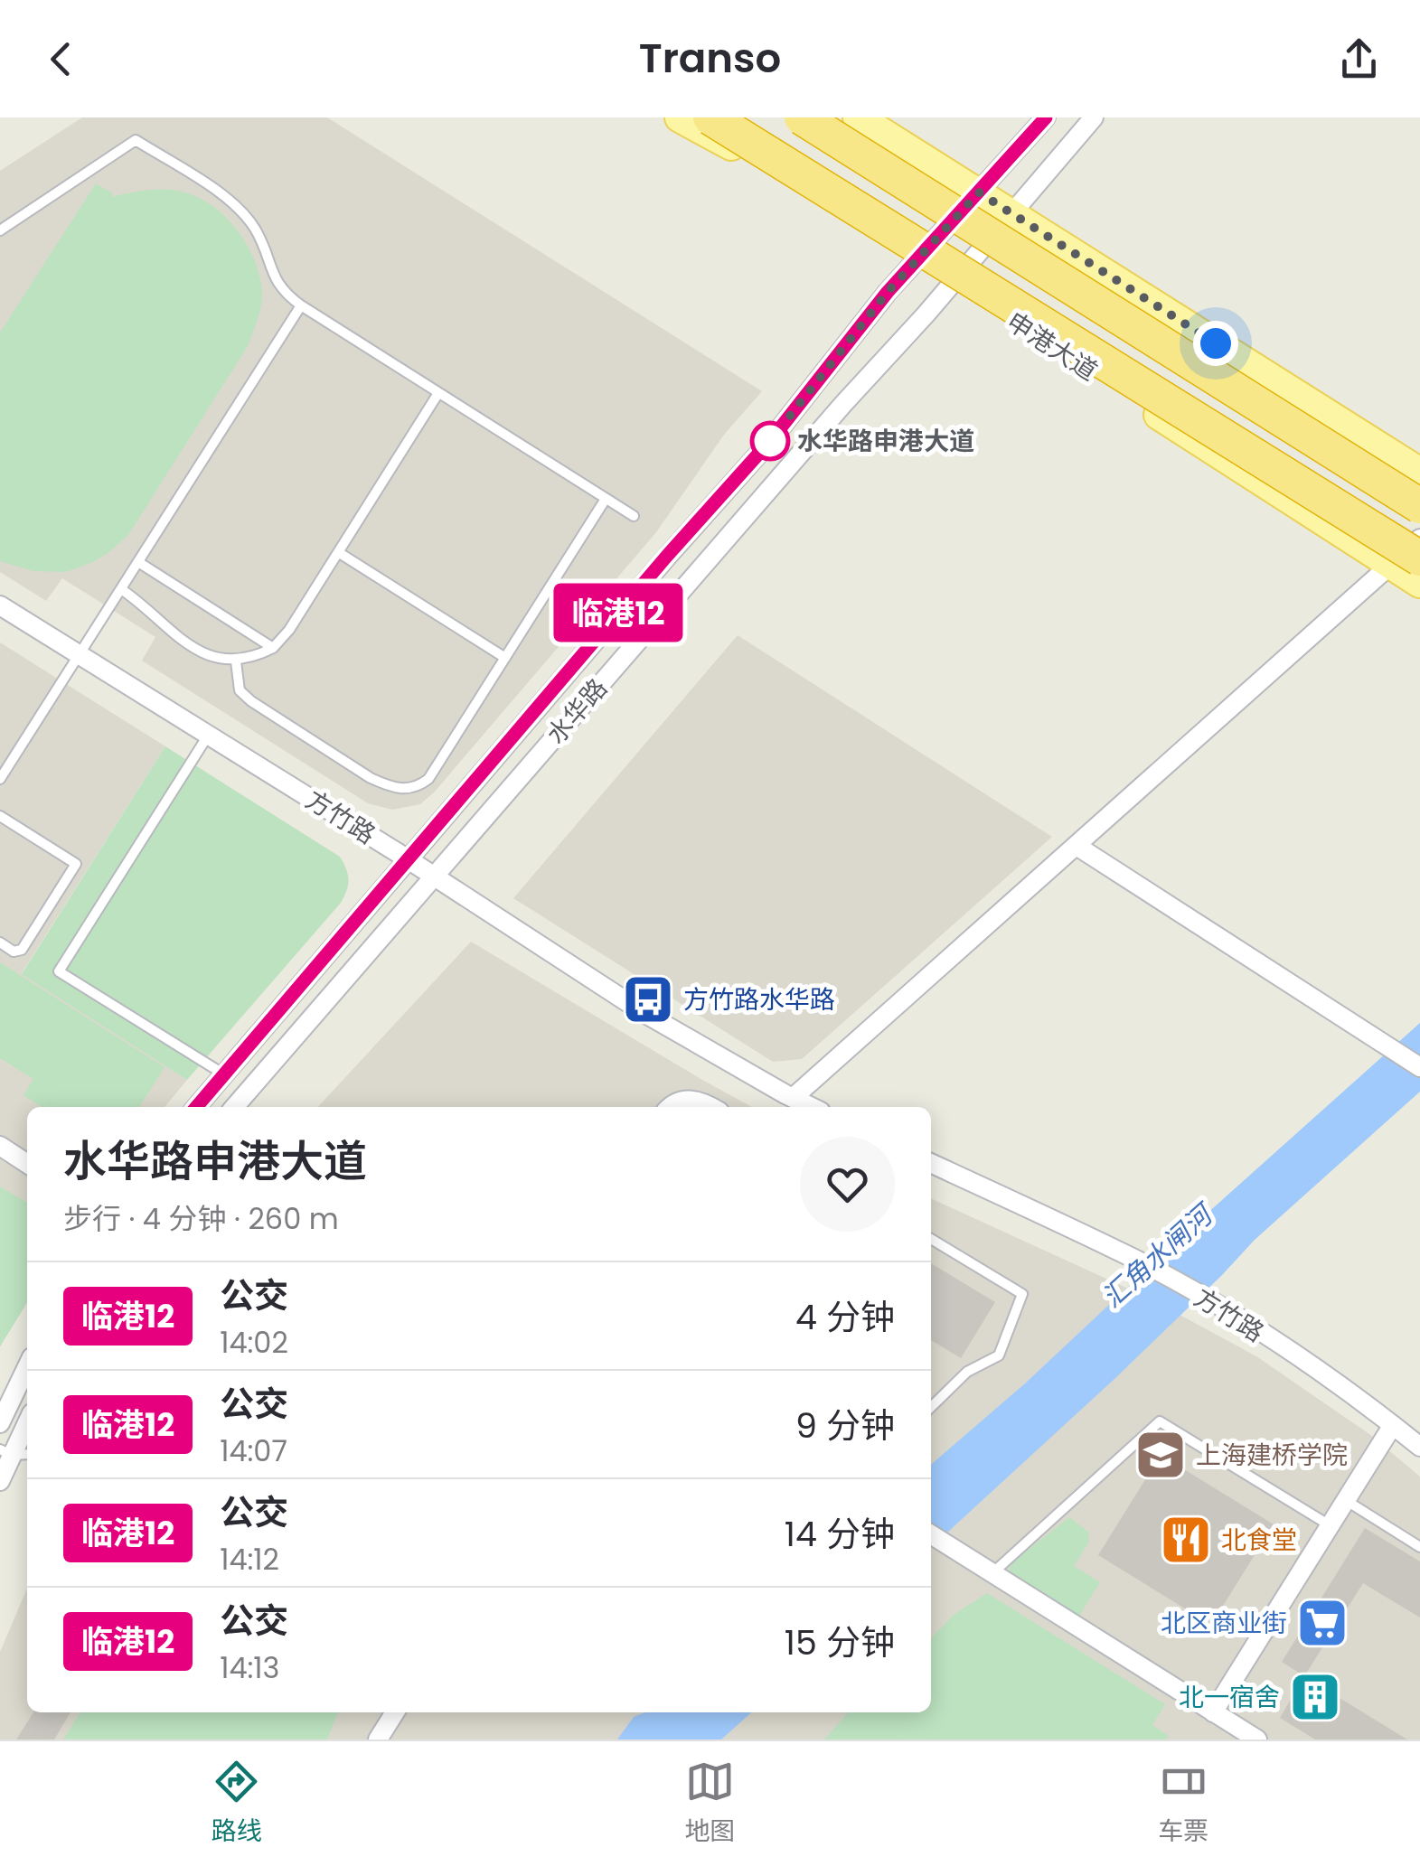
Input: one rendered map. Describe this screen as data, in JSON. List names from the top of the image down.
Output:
{
  "streets": {
    "main road": ["申港大道"],
    "street": ["水华路", "方竹路"]
  },
  "crossings": [
    ["申港大道", "水华路"],
    ["水华路", "方竹路"]
  ],
  "water": ["汇角水闸河"],
  "places": {
    "other": ["水华路申港大道"],
    "bus stop": ["方竹路水华路"],
    "school or university": ["上海建桥学院"],
    "restaurant": ["北食堂"],
    "supermarket": ["北区商业街"],
    "building": ["北一宿舍"]
  },
  "lines": ["bus line 临港12"],
  "page": {
    "header": "Transo",
    "on_map": "临港12",
    "heading": ["水华路申港大道", "步行 · 4 分钟 · 260 m"],
    "list": [
      {
        "mark": "临港12",
        "name": "公交",
        "note": "14:02",
        "value": "4 分钟"
      },
      {
        "mark": "临港12",
        "name": "公交",
        "note": "14:07",
        "value": "9 分钟"
      },
      {
        "mark": "临港12",
        "name": "公交",
        "note": "14:12",
        "value": "14 分钟"
      },
      {
        "mark": "临港12",
        "name": "公交",
        "note": "14:13",
        "value": "15 分钟"
      }
    ],
    "tabs": ["路线", "地图", "车票"]
  }
}
